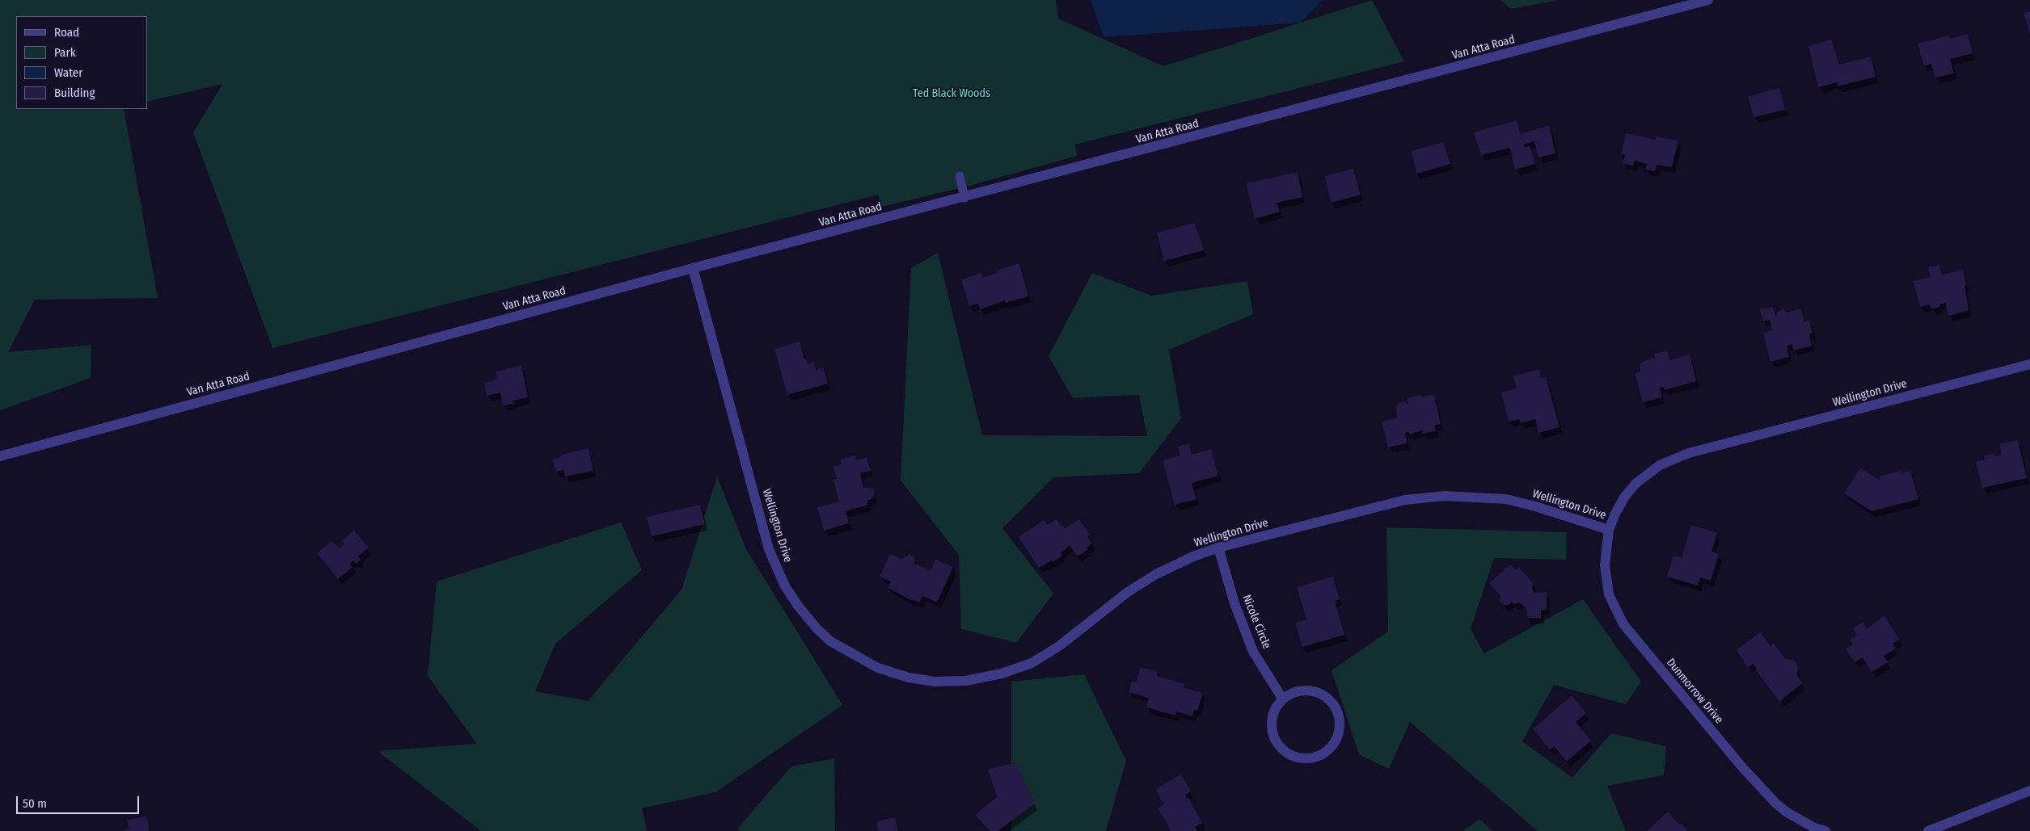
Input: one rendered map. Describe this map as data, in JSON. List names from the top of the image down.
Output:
{
  "streets": {
    "street": [
      "Van Atta Road",
      "Wellington Drive",
      "Nicole Circle",
      "Dunmorrow Drive"
    ]
  },
  "crossings": [
    ["Van Atta Road", "Wellington Drive"],
    ["Wellington Drive", "Nicole Circle"],
    ["Wellington Drive", "Dunmorrow Drive"]
  ],
  "parks": ["Ted Black Woods"],
  "legend": [
    "Road",
    "Park",
    "Water",
    "Building"
  ],
  "scale_bar": "50 m"
}
